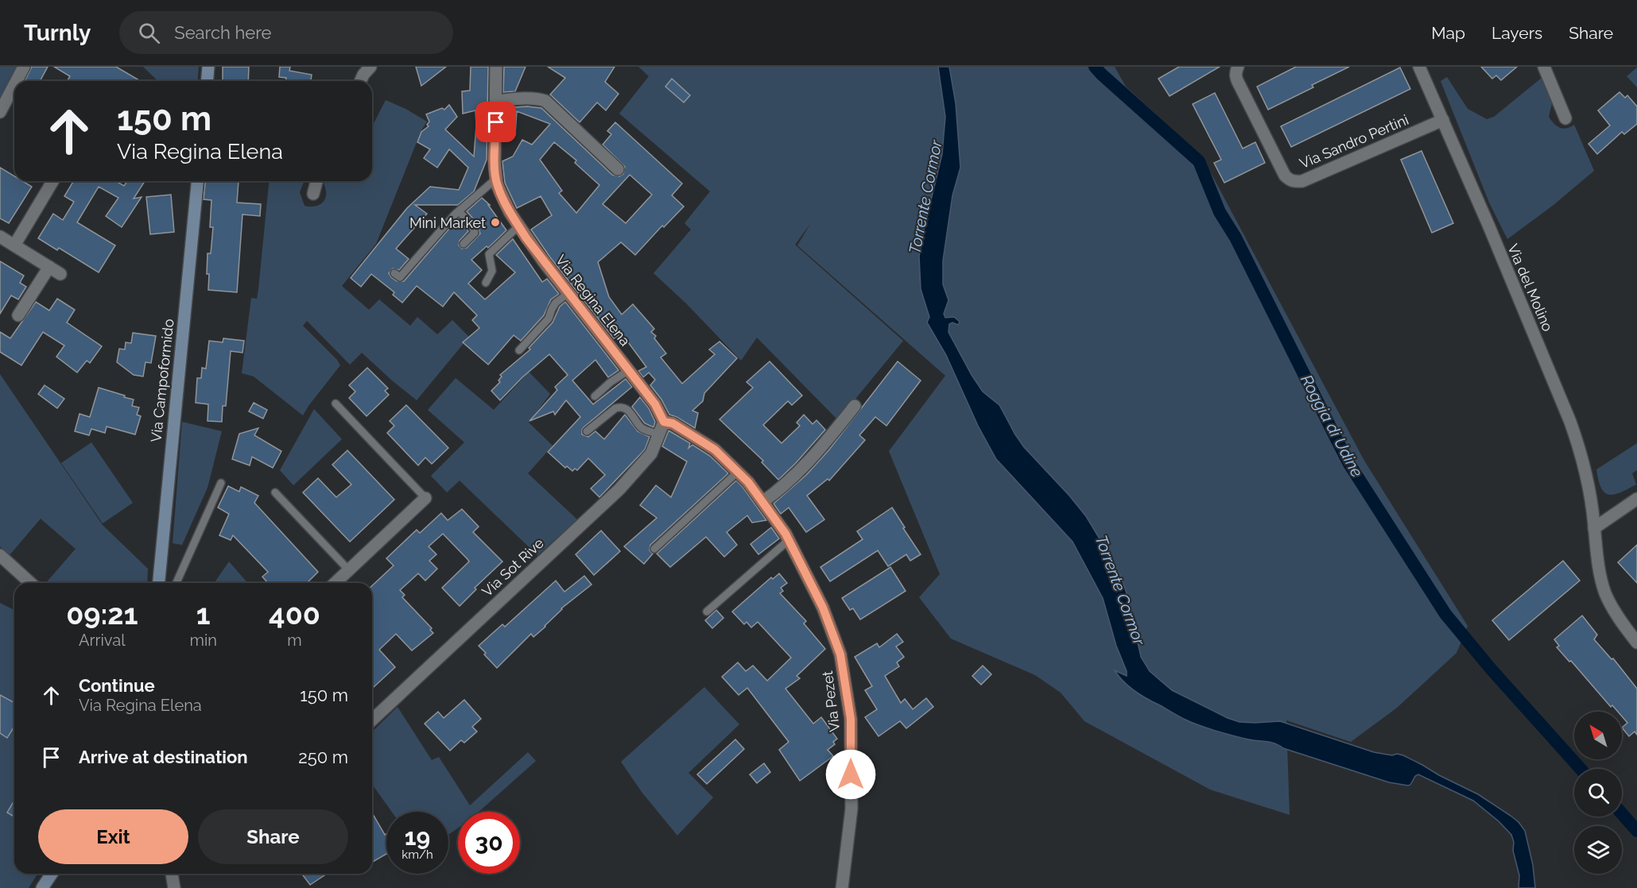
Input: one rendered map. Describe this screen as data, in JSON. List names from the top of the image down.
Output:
{
  "streets": {
    "main road": ["Via Campoformido"],
    "street": [
      "Via Sandro Pertini",
      "Via del Molino",
      "Via Regina Elena",
      "Via Sot Rive",
      "Via Pezet"
    ]
  },
  "crossings": [
    ["Via Sandro Pertini", "Via del Molino"],
    ["Via Regina Elena", "Via Sot Rive"]
  ],
  "water": ["Torrente Cormor", "Roggia di Udine"],
  "places": ["Mini Market"],
  "north": "top left",
  "page": {
    "header": "Turnly",
    "search": "Search here",
    "nav": ["Map", "Layers", "Share"],
    "turn": ["150 m", "Via Regina Elena"],
    "eta": [
      "09:21",
      "Arrival",
      "1",
      "min",
      "400",
      "m"
    ],
    "list": [
      {
        "name": "Continue",
        "note": "Via Regina Elena",
        "value": "150 m"
      },
      {
        "name": "Arrive at destination",
        "value": "250 m"
      }
    ],
    "buttons": ["Exit", "Share"],
    "speed": "19 km/h",
    "limit": "30"
  }
}
